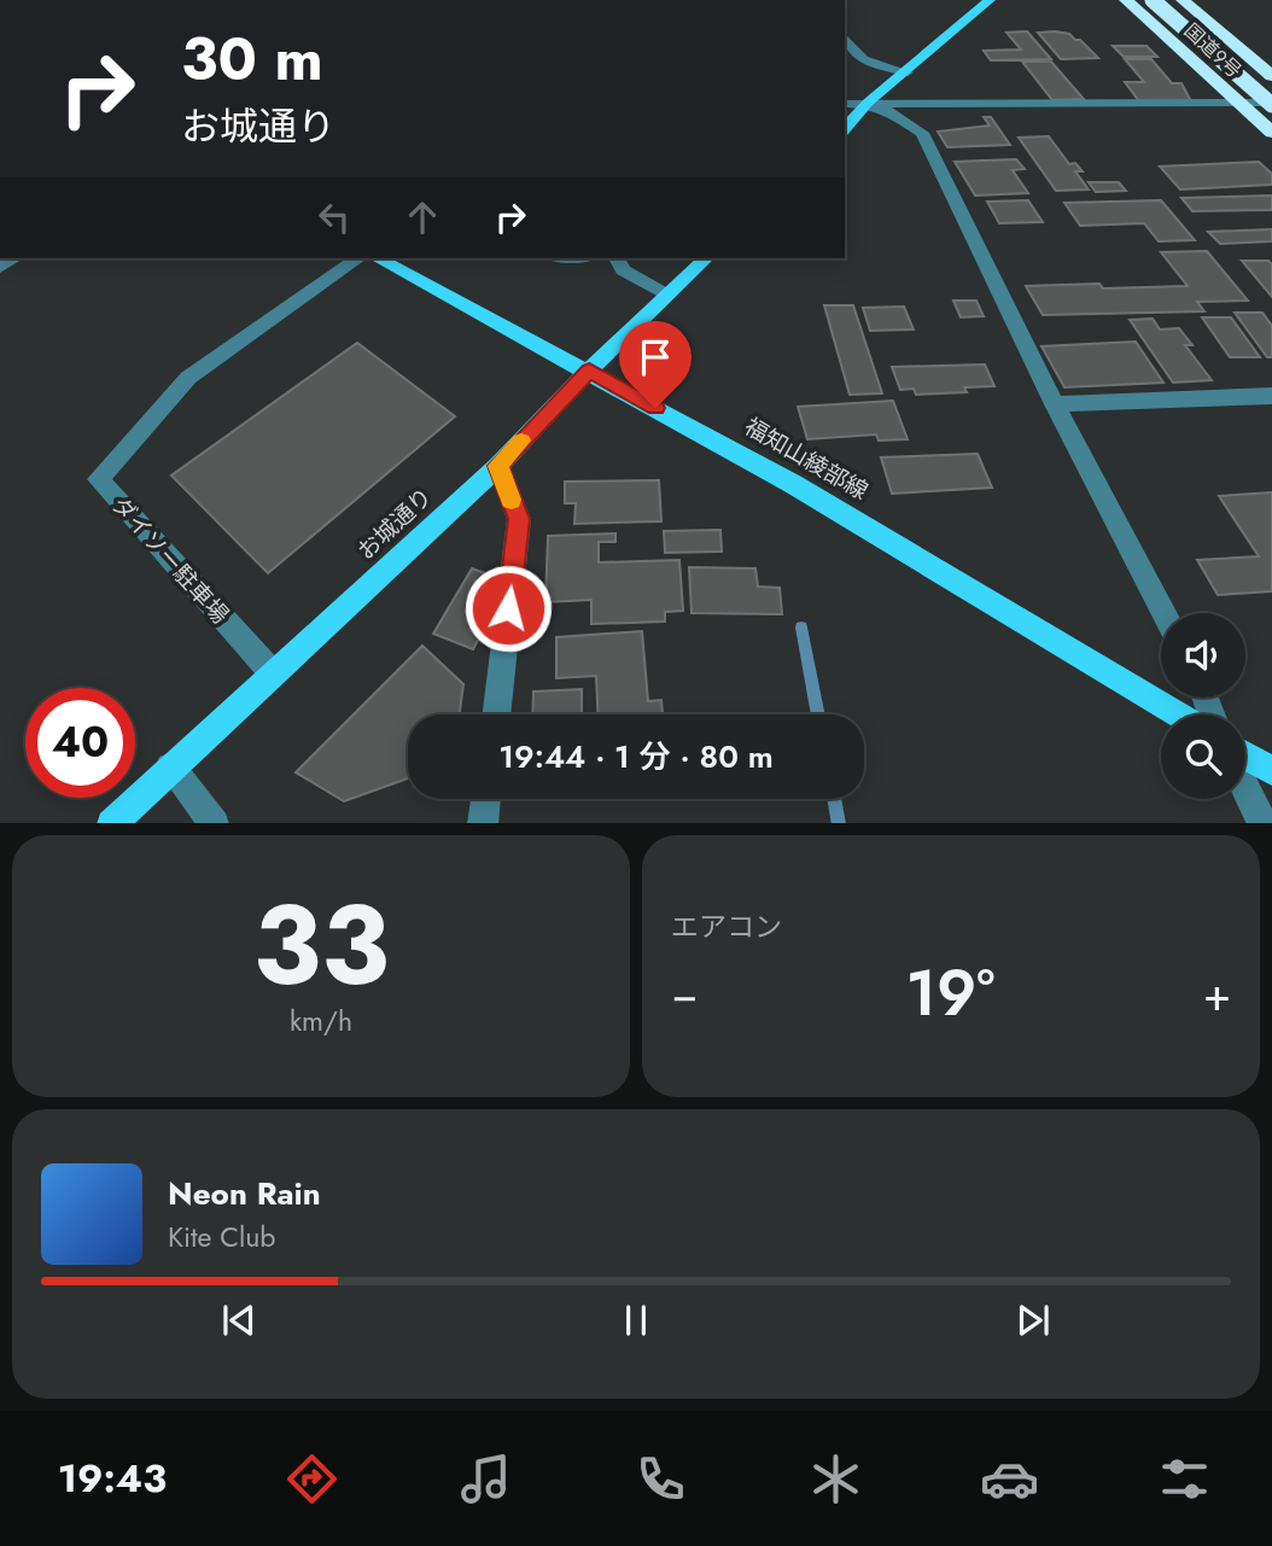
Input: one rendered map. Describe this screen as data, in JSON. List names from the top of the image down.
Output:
{
  "streets": {
    "highway": ["国道9号"],
    "main road": ["福知山綾部線", "お城通り"],
    "street": ["ダイソー駐車場"]
  },
  "crossings": [
    ["福知山綾部線", "お城通り"],
    ["お城通り", "ダイソー駐車場"]
  ],
  "page": {
    "turn": ["30 m", "お城通り"],
    "limit": "40",
    "trip": "19:44 · 1 分 · 80 m",
    "tile": [
      ["33", "km/h"],
      "エアコン"
    ],
    "heat": ["−", "19°", "+"],
    "song": ["Neon Rain", "Kite Club"],
    "tabs": "19:43"
  }
}
